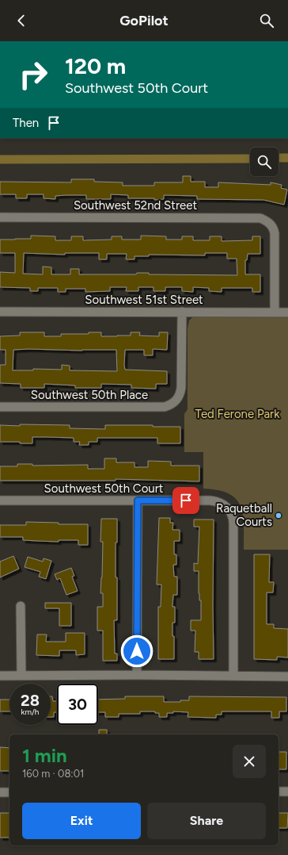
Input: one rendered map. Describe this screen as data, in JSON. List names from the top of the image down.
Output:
{
  "streets": {
    "street": [
      "Southwest 52nd Street",
      "Southwest 51st Street",
      "Southwest 50th Place",
      "Southwest 50th Court"
    ]
  },
  "crossings": [
    ["Southwest 52nd Street", "Southwest 51st Street"],
    ["Southwest 51st Street", "Southwest 50th Place"]
  ],
  "parks": ["Ted Ferone Park"],
  "places": ["Raquetball Courts"],
  "page": {
    "header": "GoPilot",
    "turn": ["120 m", "Southwest 50th Court"],
    "then": "Then",
    "speed": "28 km/h",
    "limit": "30",
    "heading": ["1 min", "160 m · 08:01"],
    "buttons": ["Exit", "Share"]
  }
}
